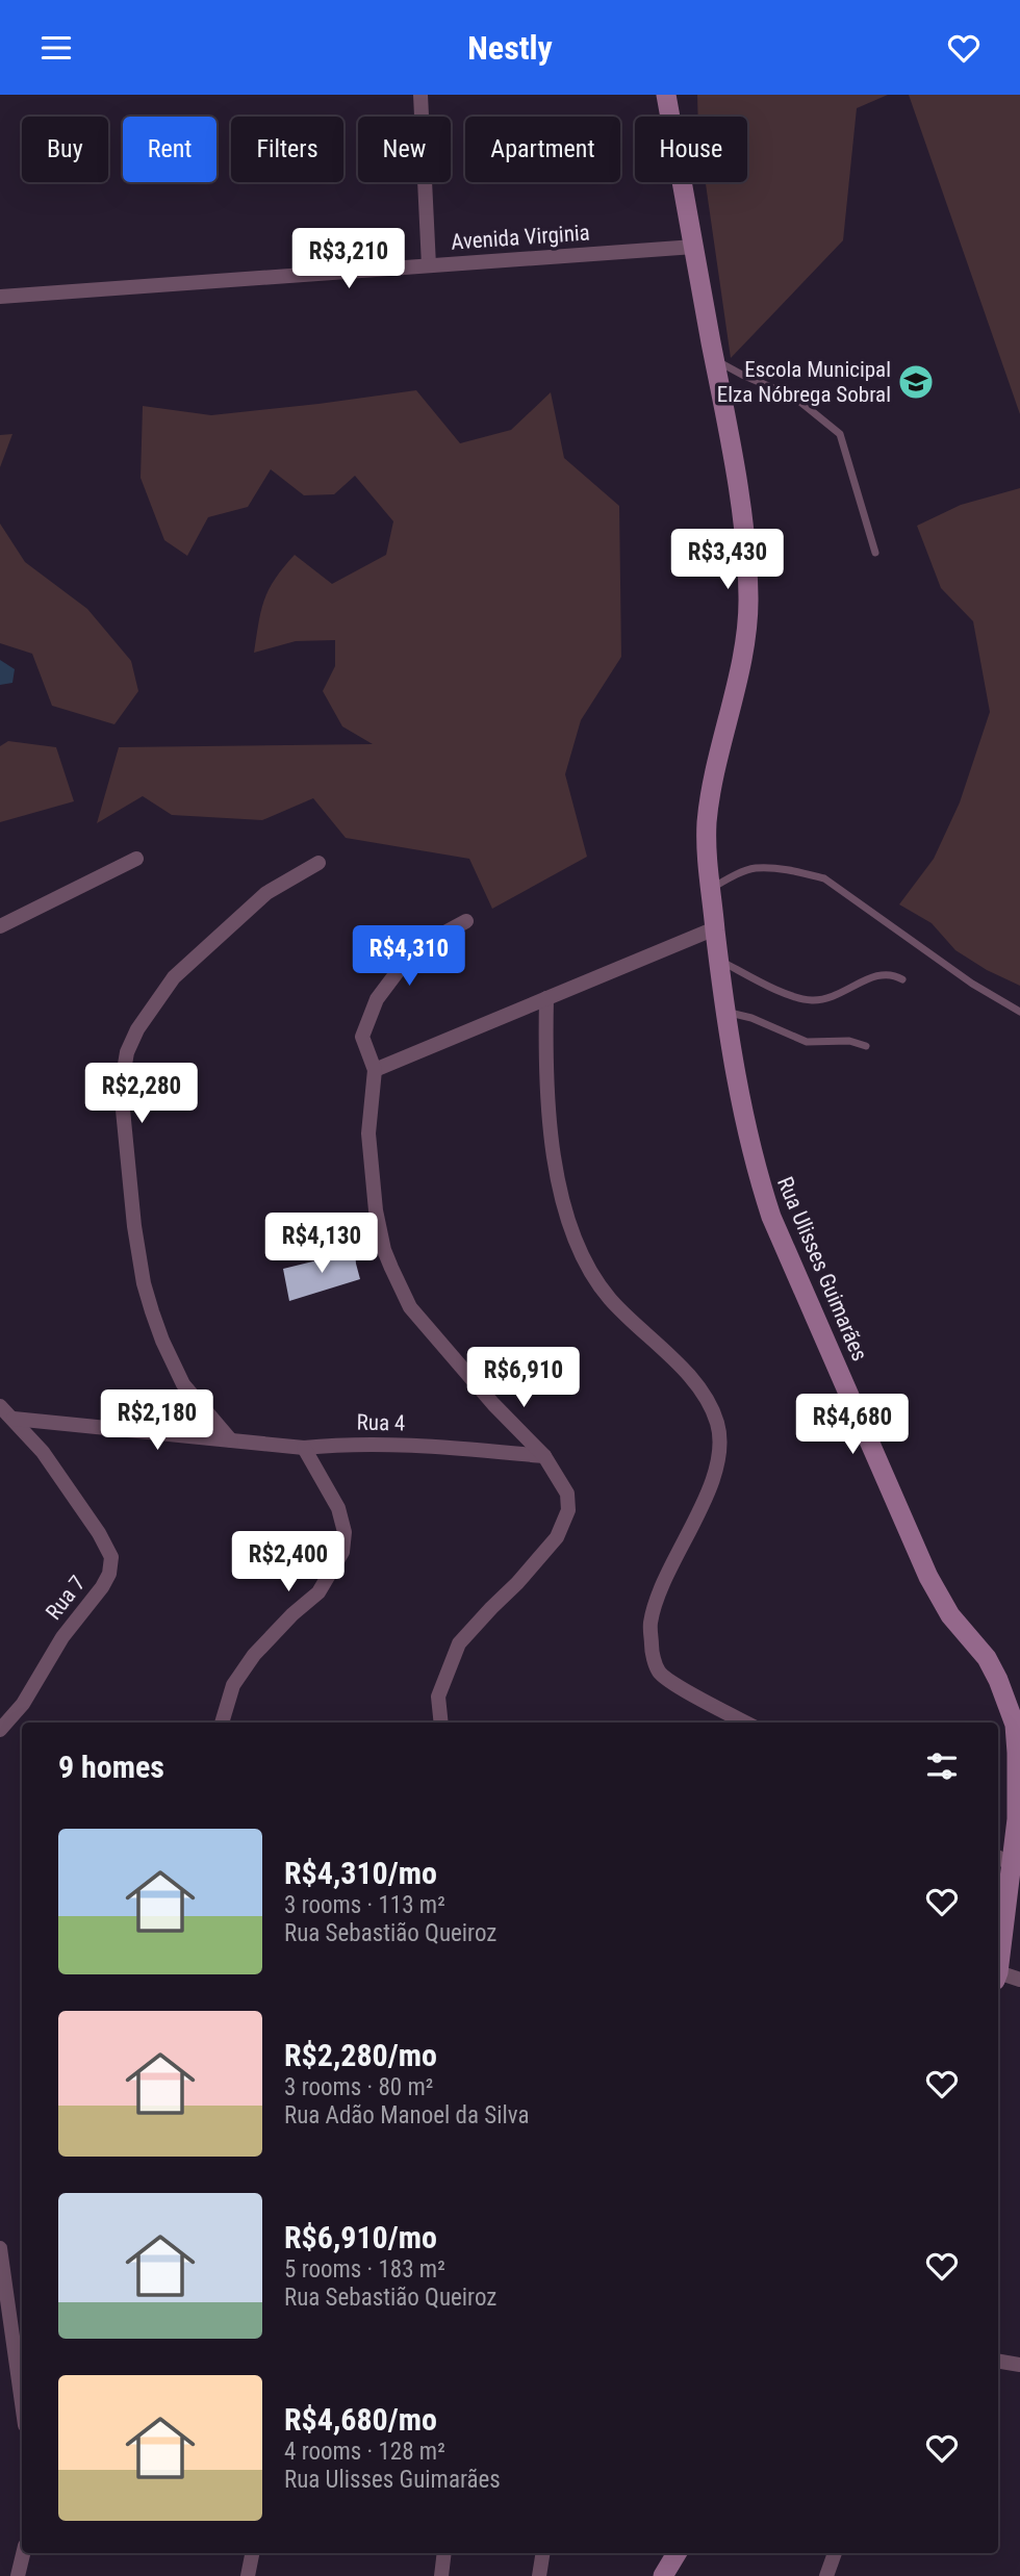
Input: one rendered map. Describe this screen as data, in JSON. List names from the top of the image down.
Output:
{
  "streets": {
    "main road": ["Rua Ulisses Guimarães"],
    "street": ["Avenida Virginia", "Rua 4", "Rua 7"]
  },
  "crossings": [
    ["Avenida Virginia", "Rua Ulisses Guimarães"],
    ["Rua 4", "Rua 7"]
  ],
  "places": {
    "school or university": ["Escola Municipal Elza Nóbrega Sobral"]
  },
  "page": {
    "header": "Nestly",
    "chip": [
      "Buy",
      "Rent",
      "Filters",
      "New",
      "Apartment",
      "House"
    ],
    "price": [
      "R$3,210",
      "R$3,430",
      "R$4,310",
      "R$2,280",
      "R$4,130",
      "R$6,910",
      "R$2,180",
      "R$4,680",
      "R$2,400"
    ],
    "heading": "9 homes",
    "list": [
      {
        "name": "R$4,310/mo",
        "note": "3 rooms · 113 m² · Rua Sebastião Queiroz"
      },
      {
        "name": "R$2,280/mo",
        "note": "3 rooms · 80 m² · Rua Adão Manoel da Silva"
      },
      {
        "name": "R$6,910/mo",
        "note": "5 rooms · 183 m² · Rua Sebastião Queiroz"
      },
      {
        "name": "R$4,680/mo",
        "note": "4 rooms · 128 m² · Rua Ulisses Guimarães"
      }
    ]
  }
}
